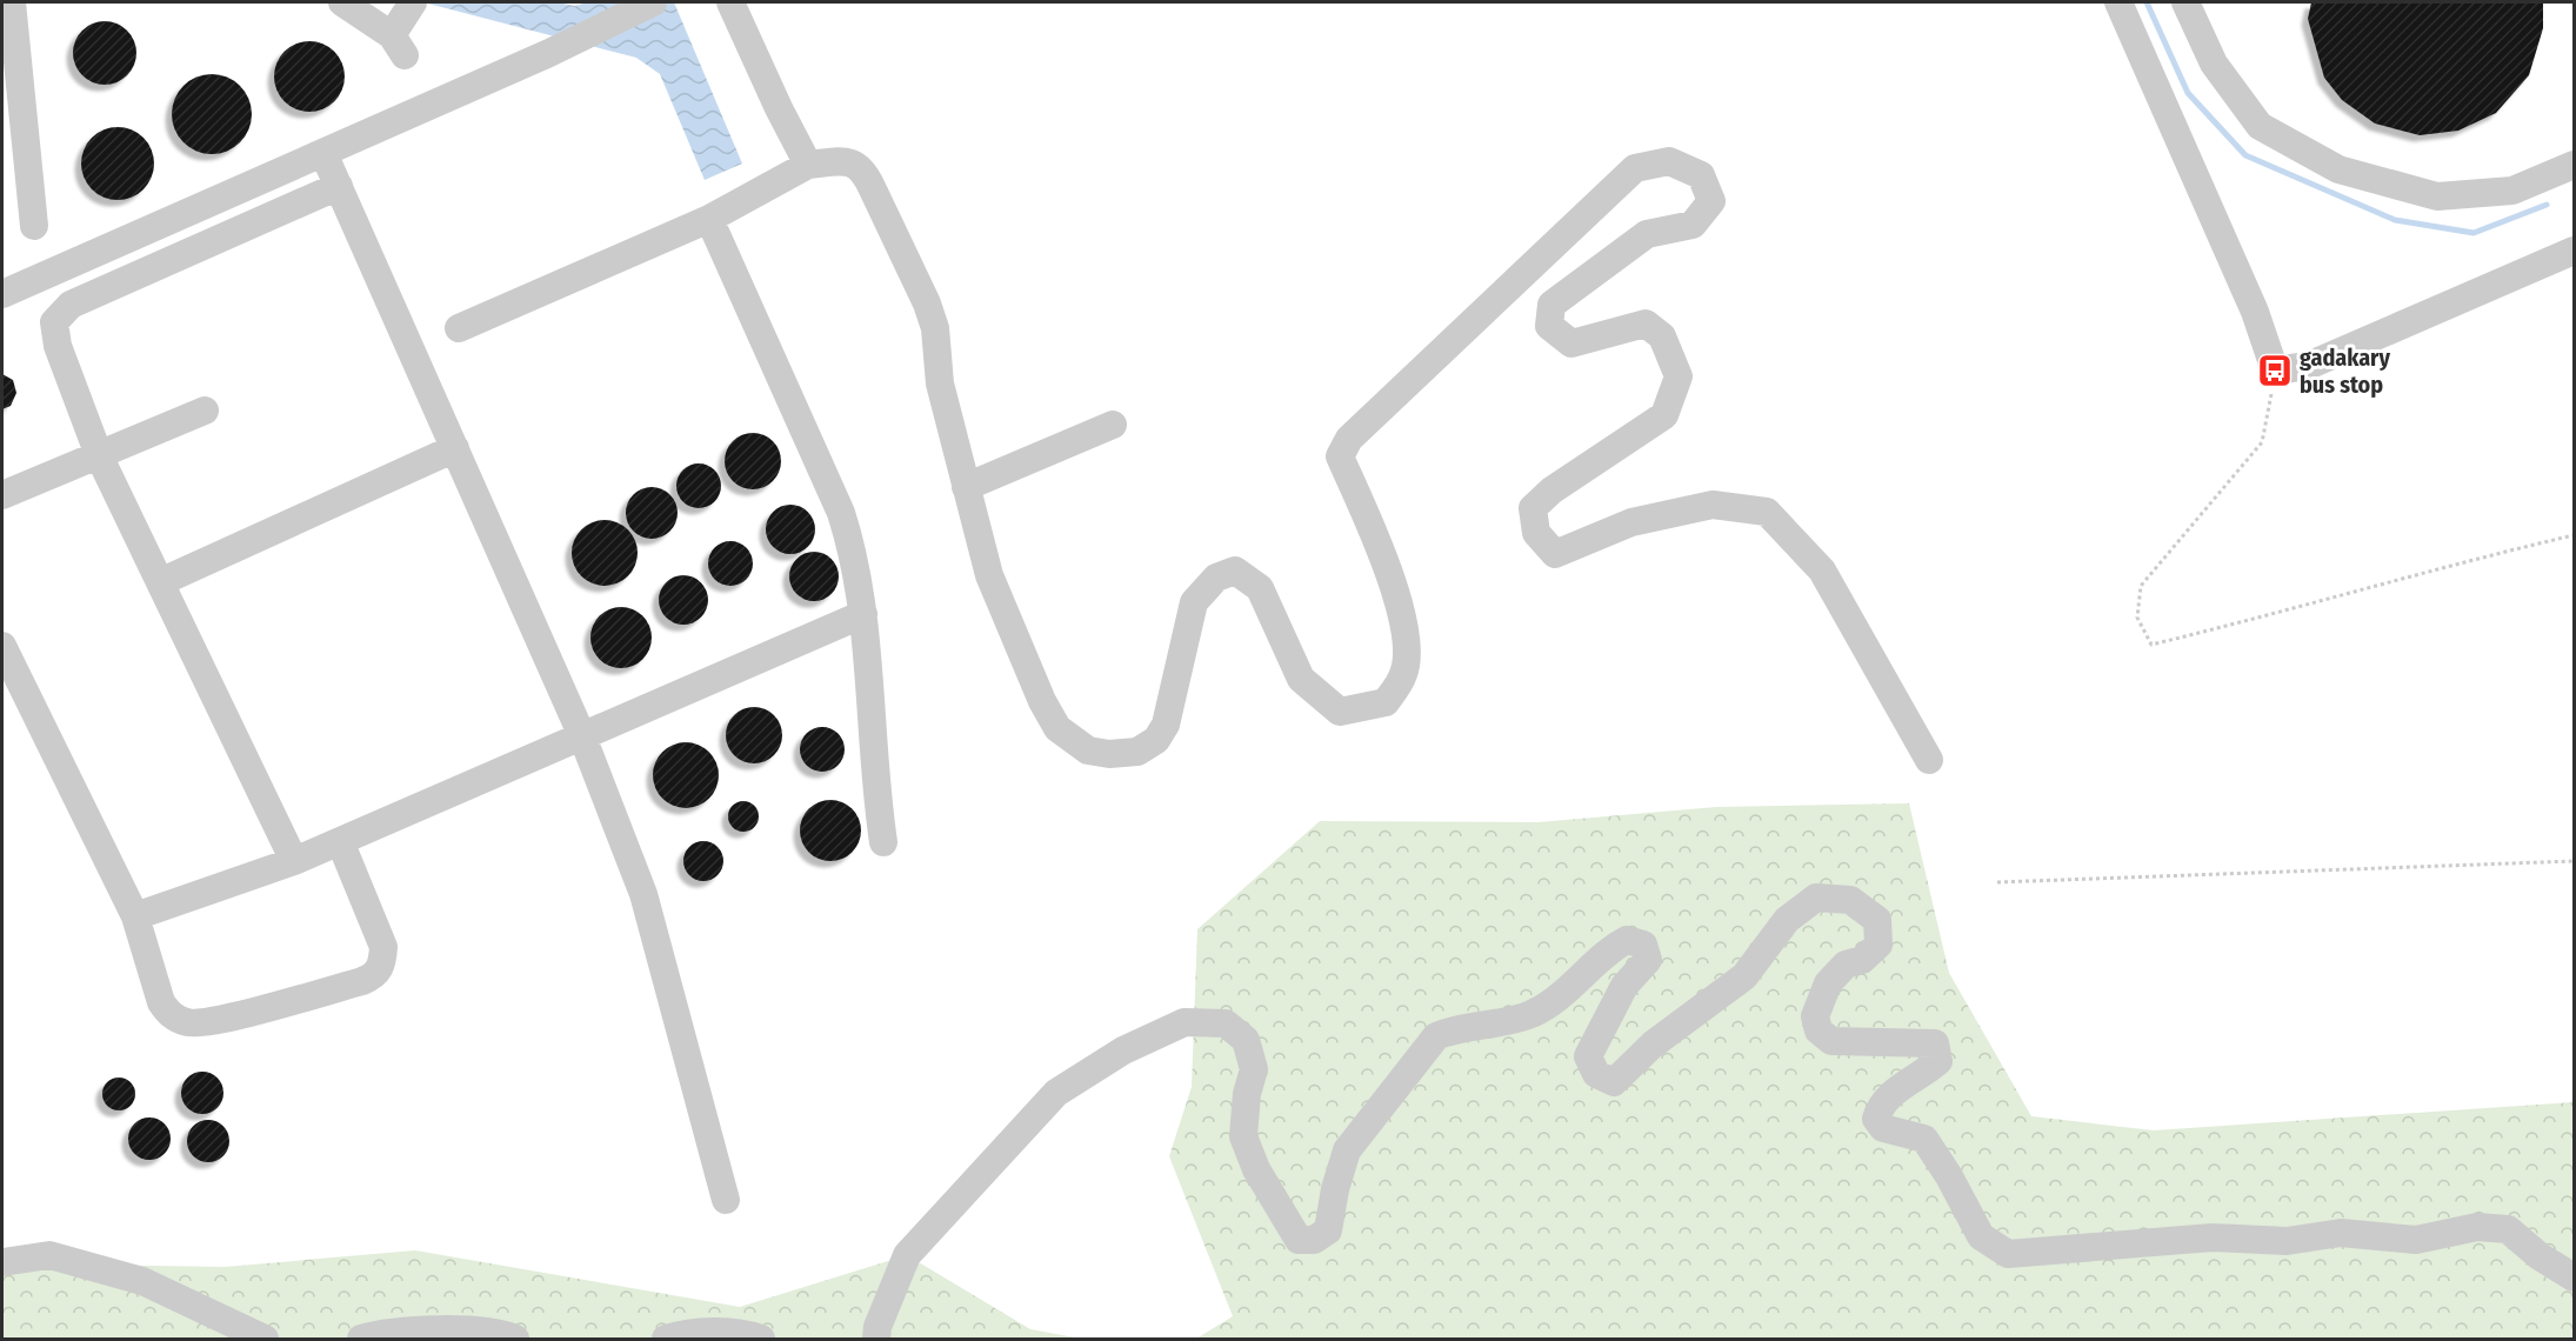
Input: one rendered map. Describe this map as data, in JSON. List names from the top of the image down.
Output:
{
  "places": {
    "bus stop": ["gadakary bus stop"]
  }
}
